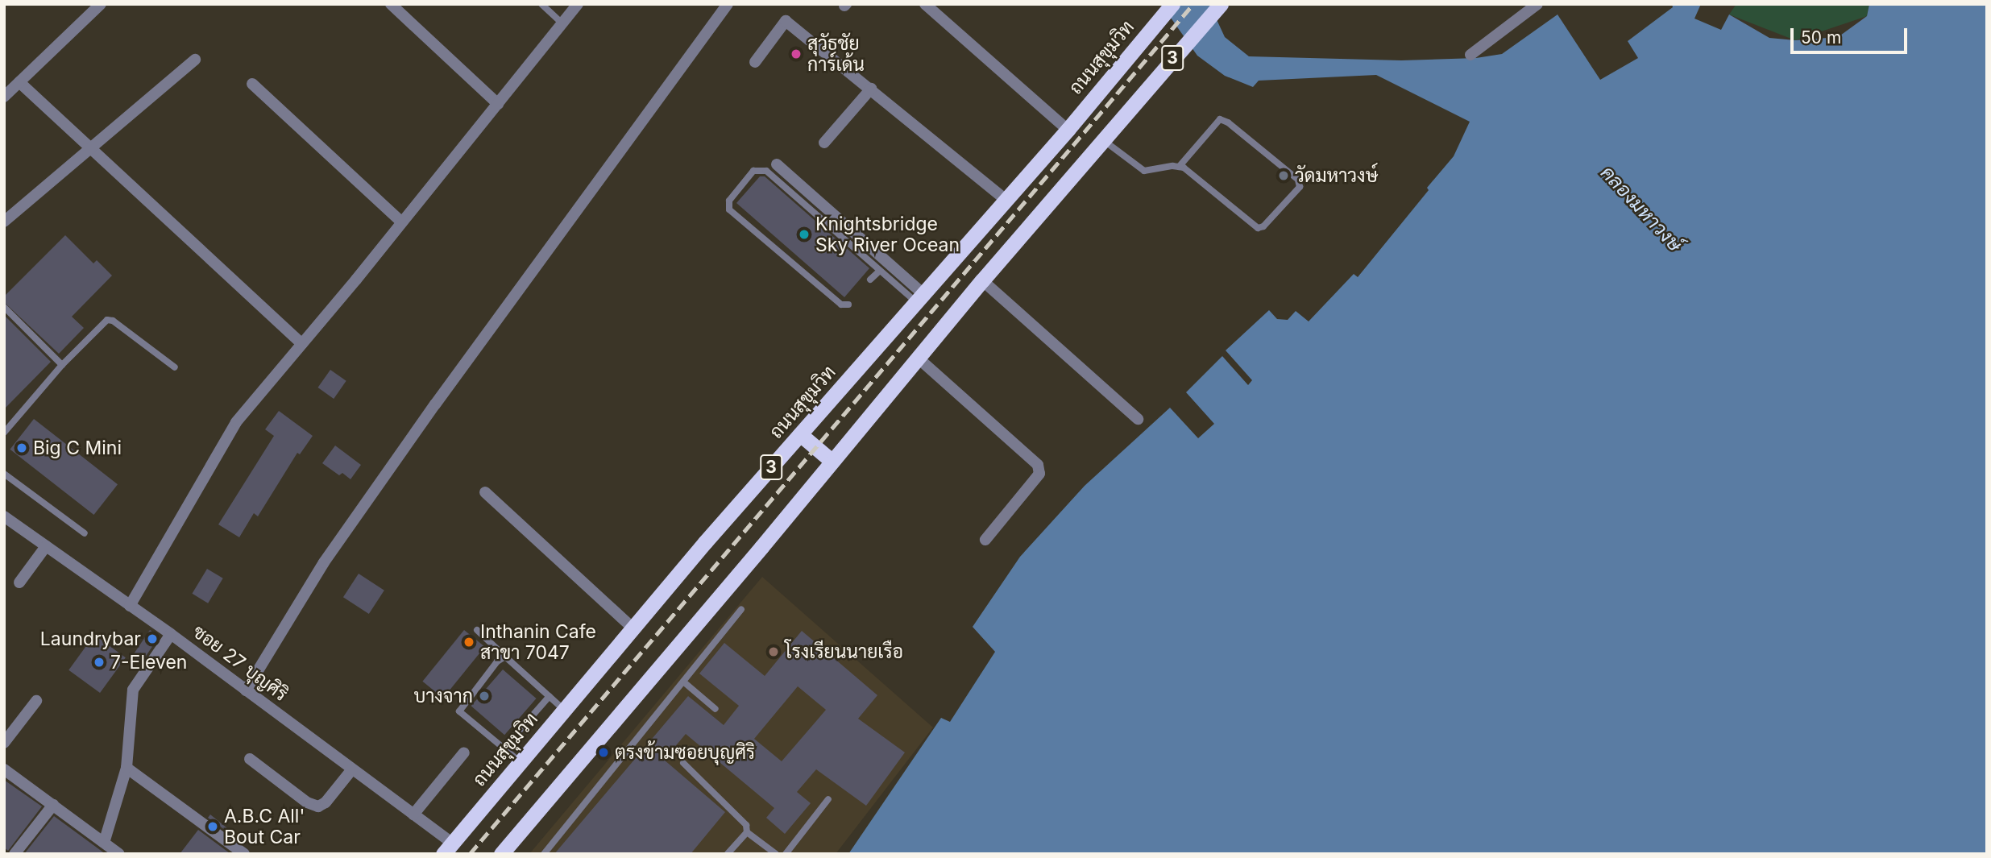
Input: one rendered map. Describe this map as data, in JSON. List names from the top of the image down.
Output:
{
  "streets": {
    "highway": ["ถนนสุขุมวิท", "3"],
    "street": ["ซอย 27 บุญศิริ"]
  },
  "crossings": [
    ["ถนนสุขุมวิท", "ซอย 27 บุญศิริ"]
  ],
  "water": ["คลองมหาวงษ์"],
  "places": [
    "สุวัธชัย การ์เด้น",
    "วัดมหาวงษ์",
    "Knightsbridge Sky River Ocean",
    "Big C Mini",
    "Laundrybar",
    "Inthanin Cafe สาขา 7047",
    "โรงเรียนนายเรือ",
    "7-Eleven",
    "บางจาก",
    "ตรงข้ามซอยบุญศิริ",
    "A.B.C All' Bout Car"
  ],
  "scale_bar": "50 m"
}
